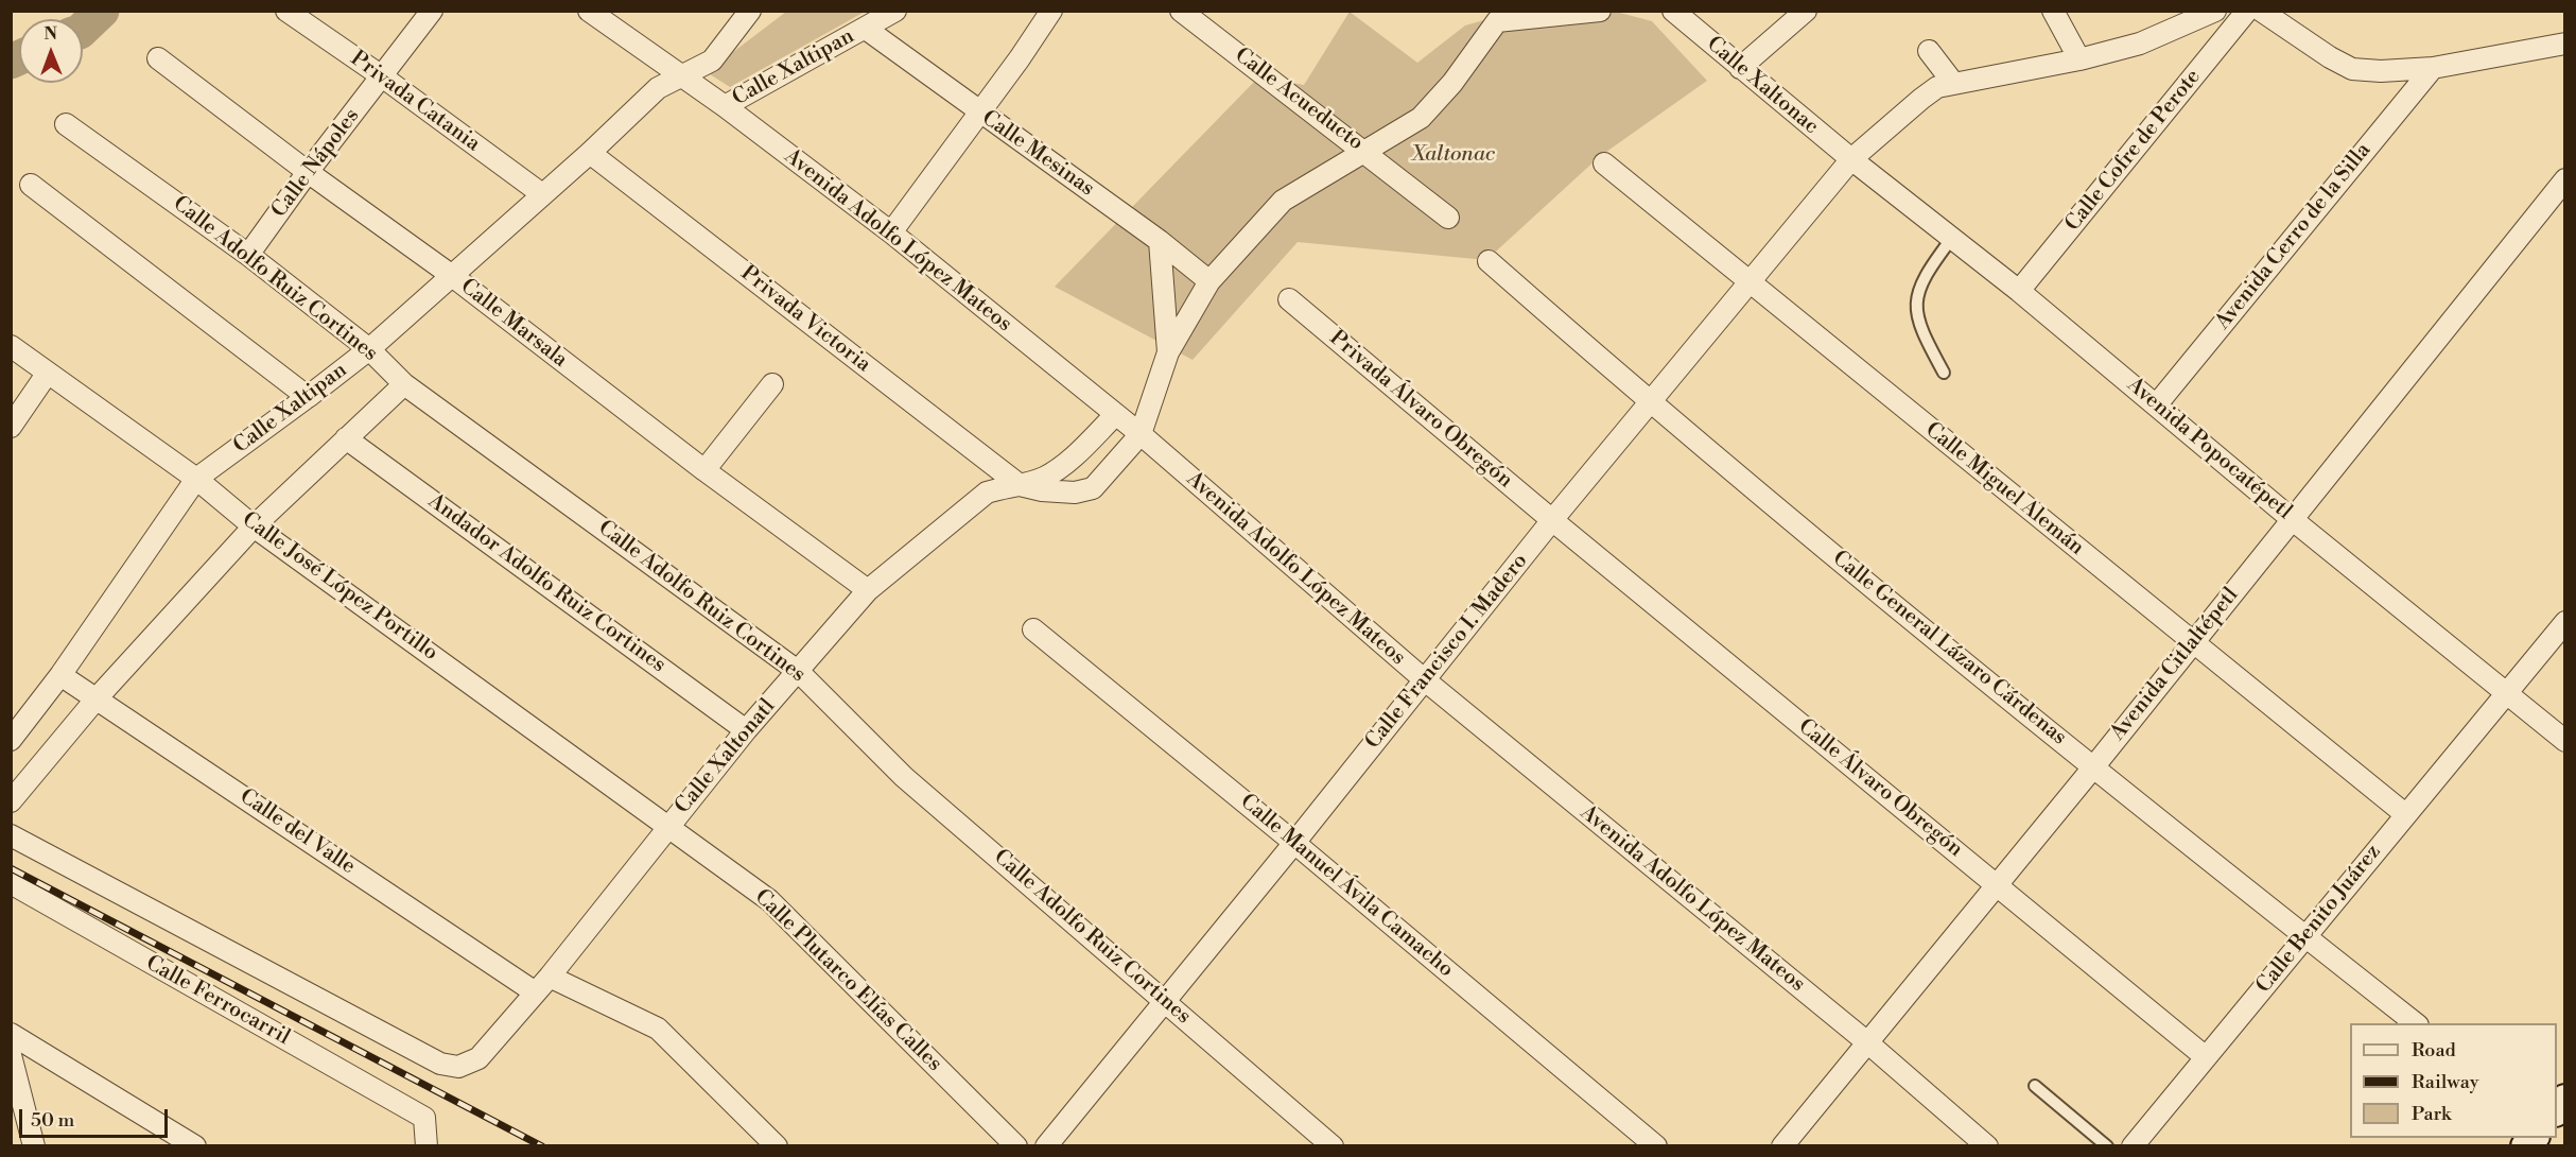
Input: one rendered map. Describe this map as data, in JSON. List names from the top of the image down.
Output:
{
  "streets": {
    "street": [
      "Calle Xaltipan",
      "Calle Xaltonac",
      "Calle Acueducto",
      "Privada Catania",
      "Calle Cofre de Perote",
      "Calle Mesinas",
      "Calle Nápoles",
      "Avenida Cerro de la Silla",
      "Avenida Adolfo López Mateos",
      "Calle Adolfo Ruiz Cortines",
      "Privada Victoria",
      "Calle Marsala",
      "Privada Álvaro Obregón",
      "Avenida Popocatépetl",
      "Calle Miguel Alemán",
      "Andador Adolfo Ruiz Cortines",
      "Calle José López Portillo",
      "Calle General Lázaro Cárdenas",
      "Calle Francisco I. Madero",
      "Avenida Citlaltépetl",
      "Calle Xaltonatl",
      "Calle Álvaro Obregón",
      "Calle del Valle",
      "Calle Manuel Ávila Camacho",
      "Calle Benito Juárez",
      "Calle Plutarco Elías Calles",
      "Calle Ferrocarril"
    ]
  },
  "crossings": [
    ["Calle Xaltipan", "Privada Catania"],
    ["Calle Xaltipan", "Calle Mesinas"],
    ["Calle Xaltipan", "Avenida Adolfo López Mateos"],
    ["Calle Xaltipan", "Calle Adolfo Ruiz Cortines"],
    ["Calle Xaltipan", "Privada Victoria"],
    ["Calle Xaltipan", "Calle Marsala"],
    ["Calle Xaltipan", "Calle José López Portillo"],
    ["Calle Xaltipan", "Calle del Valle"],
    ["Calle Xaltonac", "Avenida Popocatépetl"],
    ["Calle Xaltonac", "Calle Francisco I. Madero"],
    ["Privada Catania", "Calle Nápoles"],
    ["Calle Cofre de Perote", "Avenida Popocatépetl"],
    ["Calle Nápoles", "Calle Adolfo Ruiz Cortines"],
    ["Calle Nápoles", "Calle Marsala"],
    ["Avenida Cerro de la Silla", "Avenida Popocatépetl"],
    ["Avenida Adolfo López Mateos", "Calle Francisco I. Madero"],
    ["Avenida Adolfo López Mateos", "Avenida Citlaltépetl"],
    ["Avenida Adolfo López Mateos", "Calle Xaltonatl"],
    ["Calle Adolfo Ruiz Cortines", "Calle Francisco I. Madero"],
    ["Calle Adolfo Ruiz Cortines", "Calle Xaltonatl"],
    ["Privada Victoria", "Calle Xaltonatl"],
    ["Calle Marsala", "Calle Xaltonatl"],
    ["Privada Álvaro Obregón", "Calle Francisco I. Madero"],
    ["Privada Álvaro Obregón", "Calle Álvaro Obregón"],
    ["Avenida Popocatépetl", "Calle Francisco I. Madero"],
    ["Avenida Popocatépetl", "Avenida Citlaltépetl"],
    ["Avenida Popocatépetl", "Calle Benito Juárez"],
    ["Calle Miguel Alemán", "Calle Francisco I. Madero"],
    ["Calle Miguel Alemán", "Avenida Citlaltépetl"],
    ["Calle Miguel Alemán", "Calle Benito Juárez"],
    ["Andador Adolfo Ruiz Cortines", "Calle Xaltonatl"],
    ["Calle José López Portillo", "Calle Xaltonatl"],
    ["Calle José López Portillo", "Calle Plutarco Elías Calles"],
    ["Calle General Lázaro Cárdenas", "Calle Francisco I. Madero"],
    ["Calle General Lázaro Cárdenas", "Avenida Citlaltépetl"],
    ["Calle General Lázaro Cárdenas", "Calle Benito Juárez"],
    ["Calle Francisco I. Madero", "Calle Álvaro Obregón"],
    ["Calle Francisco I. Madero", "Calle Manuel Ávila Camacho"],
    ["Avenida Citlaltépetl", "Calle Álvaro Obregón"],
    ["Calle Xaltonatl", "Calle del Valle"],
    ["Calle Xaltonatl", "Calle Plutarco Elías Calles"],
    ["Calle Álvaro Obregón", "Calle Benito Juárez"]
  ],
  "parks": ["Xaltonac"],
  "legend": ["Road", "Railway", "Park"],
  "scale_bar": "50 m",
  "north": "top"
}
